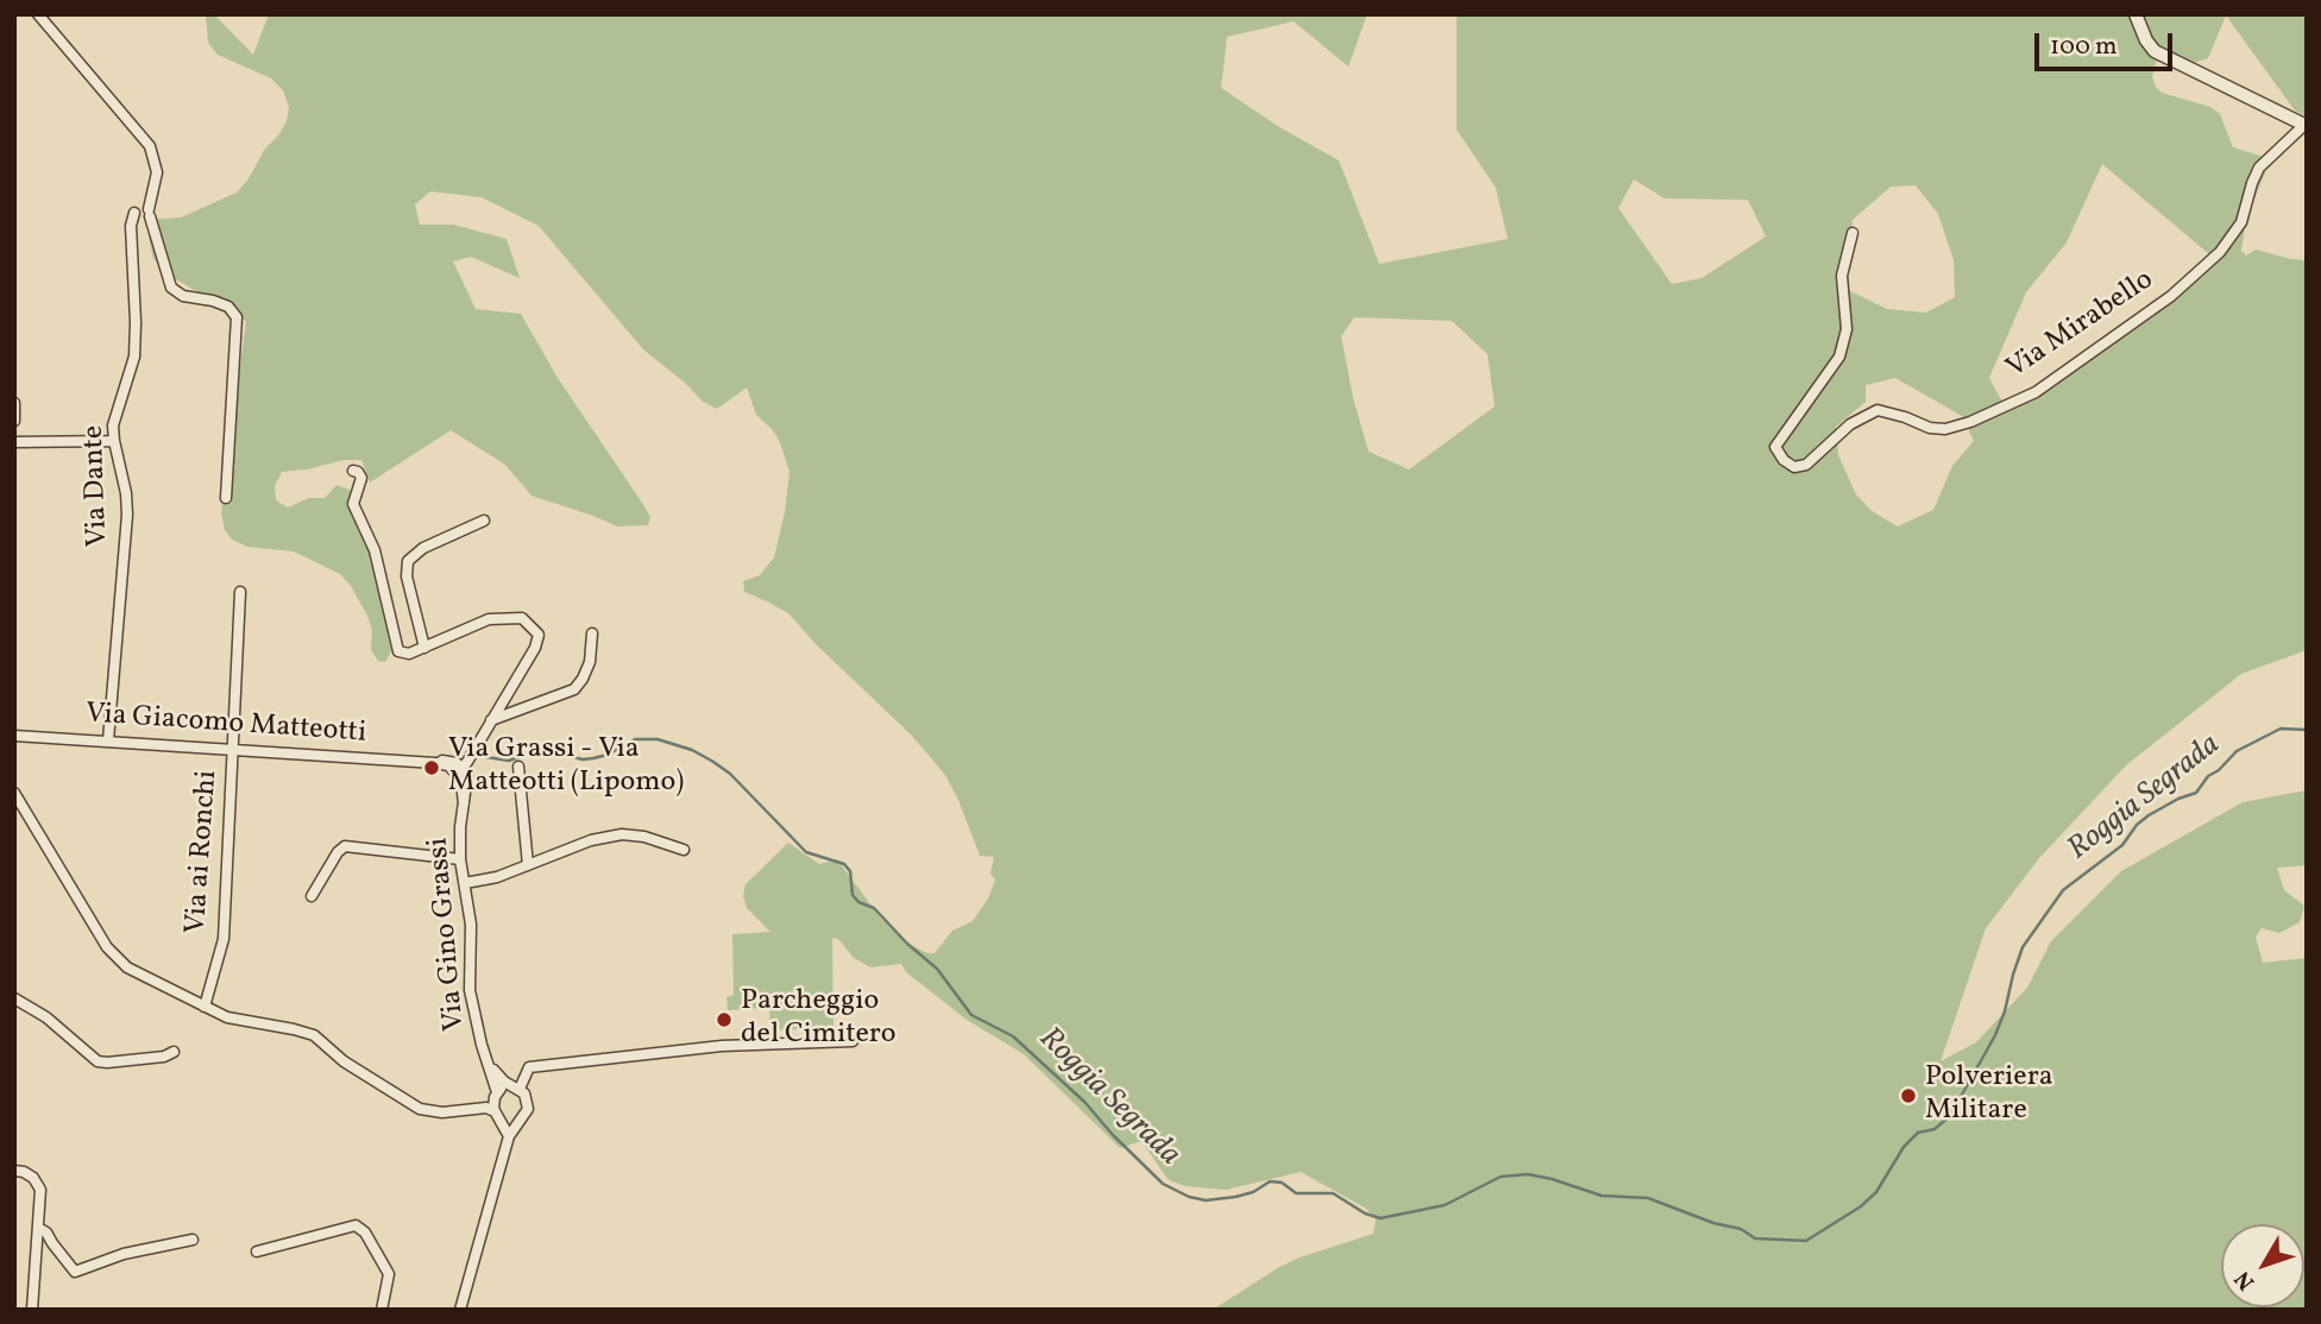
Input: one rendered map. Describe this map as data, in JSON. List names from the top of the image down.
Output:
{
  "streets": {
    "street": [
      "Via Mirabello",
      "Via Dante",
      "Via Giacomo Matteotti",
      "Via ai Ronchi",
      "Via Gino Grassi"
    ]
  },
  "crossings": [
    ["Via Dante", "Via Giacomo Matteotti"],
    ["Via Giacomo Matteotti", "Via ai Ronchi"],
    ["Via Giacomo Matteotti", "Via Gino Grassi"]
  ],
  "water": ["Roggia Segrada"],
  "places": ["Via Grassi - Via Matteotti (Lipomo)", "Parcheggio del Cimitero", "Polveriera Militare"],
  "scale_bar": "100 m",
  "north": "bottom left"
}
